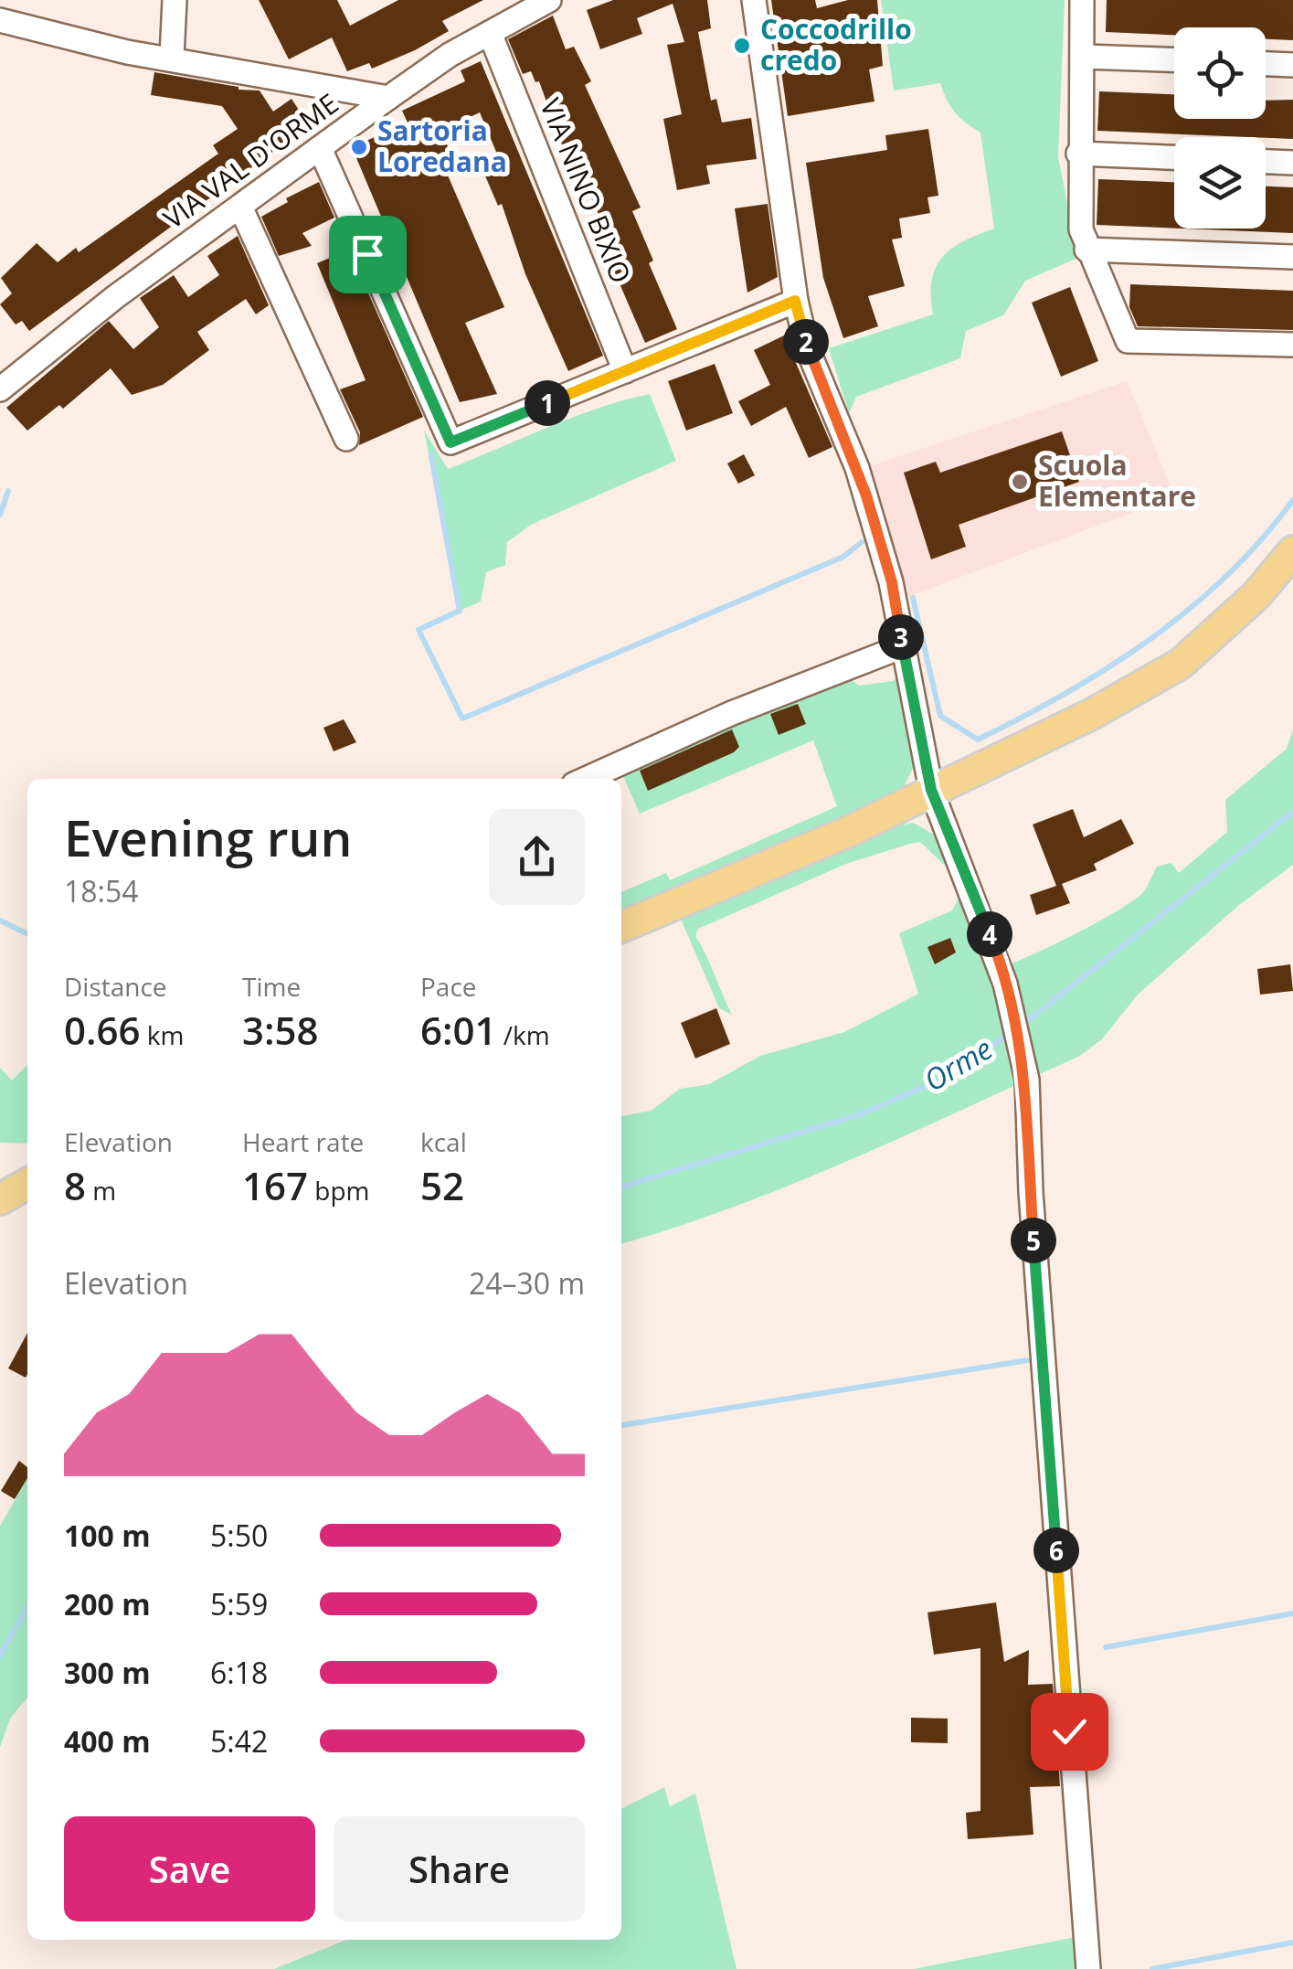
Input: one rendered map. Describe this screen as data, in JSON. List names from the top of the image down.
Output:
{
  "streets": {
    "street": ["VIA VAL D'ORME", "VIA NINO BIXIO"]
  },
  "crossings": [
    ["VIA VAL D'ORME", "VIA NINO BIXIO"]
  ],
  "water": ["Orme"],
  "places": ["Coccodrillo credo", "Sartoria Loredana", "Scuola Elementare"],
  "page": {
    "pins": [
      "2",
      "1",
      "3",
      "4",
      "5",
      "6"
    ],
    "heading": ["Evening run", "18:54"],
    "stats": [
      ["Distance", "0.66 km"],
      ["Time", "3:58"],
      ["Pace", "6:01 /km"],
      ["Elevation", "8 m"],
      ["Heart rate", "167 bpm"],
      ["kcal", "52"]
    ],
    "chart": ["Elevation", "24–30 m"],
    "list": [
      {
        "name": "100 m",
        "note": "5:50"
      },
      {
        "name": "200 m",
        "note": "5:59"
      },
      {
        "name": "300 m",
        "note": "6:18"
      },
      {
        "name": "400 m",
        "note": "5:42"
      }
    ],
    "buttons": ["Save", "Share"]
  }
}
